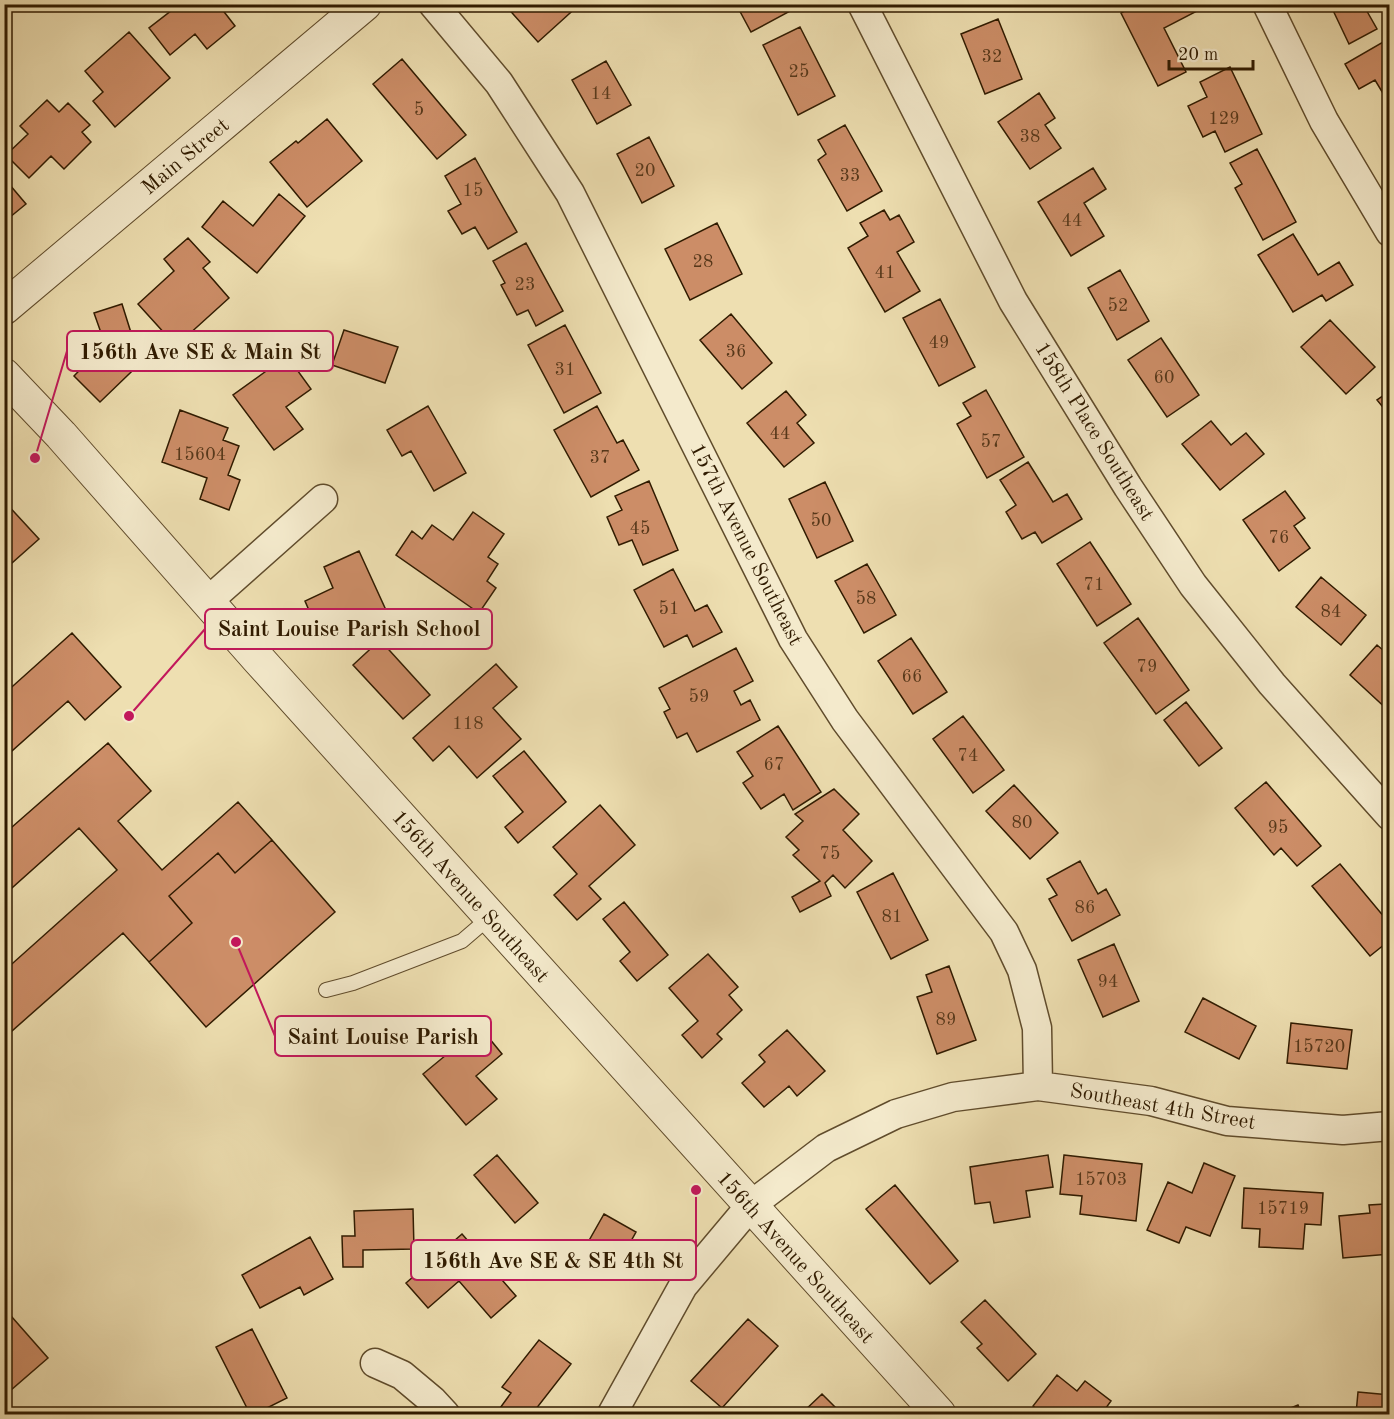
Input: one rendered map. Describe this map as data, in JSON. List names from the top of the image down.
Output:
{
  "streets": {
    "street": [
      "Main Street",
      "158th Place Southeast",
      "157th Avenue Southeast",
      "156th Avenue Southeast",
      "Southeast 4th Street"
    ]
  },
  "crossings": [
    ["157th Avenue Southeast", "Southeast 4th Street"],
    ["156th Avenue Southeast", "Southeast 4th Street"]
  ],
  "places": [
    "156th Ave SE & Main St",
    "Saint Louise Parish School",
    "Saint Louise Parish",
    "156th Ave SE & SE 4th St"
  ],
  "house_numbers": [
    "32",
    "25",
    "14",
    "5",
    "129",
    "38",
    "20",
    "33",
    "15",
    "44",
    "28",
    "41",
    "23",
    "52",
    "49",
    "36",
    "31",
    "60",
    "44",
    "57",
    "15604",
    "37",
    "50",
    "45",
    "76",
    "71",
    "58",
    "51",
    "84",
    "79",
    "66",
    "59",
    "118",
    "74",
    "67",
    "80",
    "95",
    "75",
    "86",
    "81",
    "94",
    "89",
    "15720",
    "15703",
    "15719"
  ],
  "scale_bar": "20 m"
}
